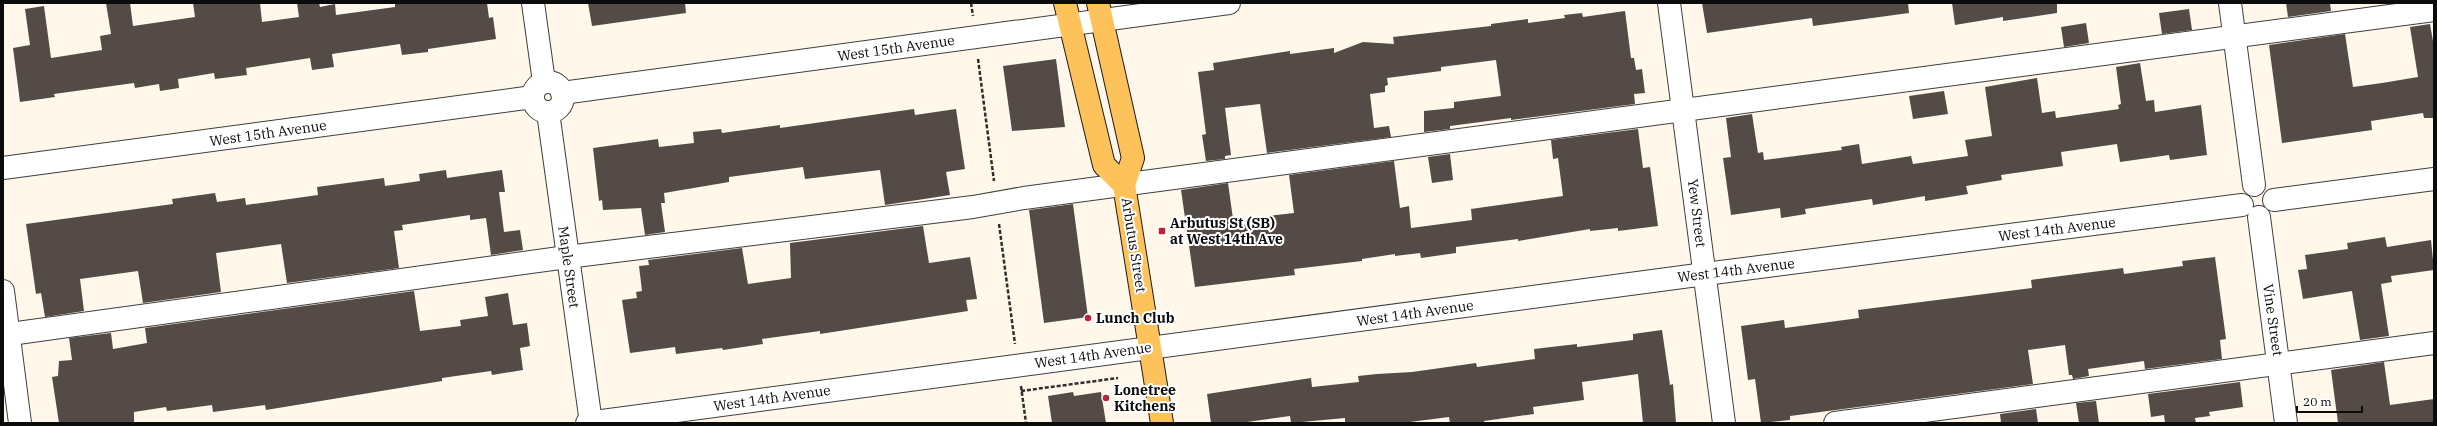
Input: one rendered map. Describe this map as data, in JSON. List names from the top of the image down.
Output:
{
  "streets": {
    "main road": ["Arbutus Street"],
    "street": [
      "West 15th Avenue",
      "Yew Street",
      "West 14th Avenue",
      "Maple Street",
      "Vine Street"
    ]
  },
  "crossings": [
    ["West 15th Avenue", "Arbutus Street"],
    ["West 15th Avenue", "Maple Street"],
    ["Yew Street", "West 14th Avenue"],
    ["West 14th Avenue", "Arbutus Street"],
    ["West 14th Avenue", "Maple Street"],
    ["West 14th Avenue", "Vine Street"]
  ],
  "places": {
    "transit": ["Arbutus St (SB) at West 14th Ave"],
    "other": ["Lunch Club", "Lonetree Kitchens"]
  },
  "scale_bar": "20 m"
}
